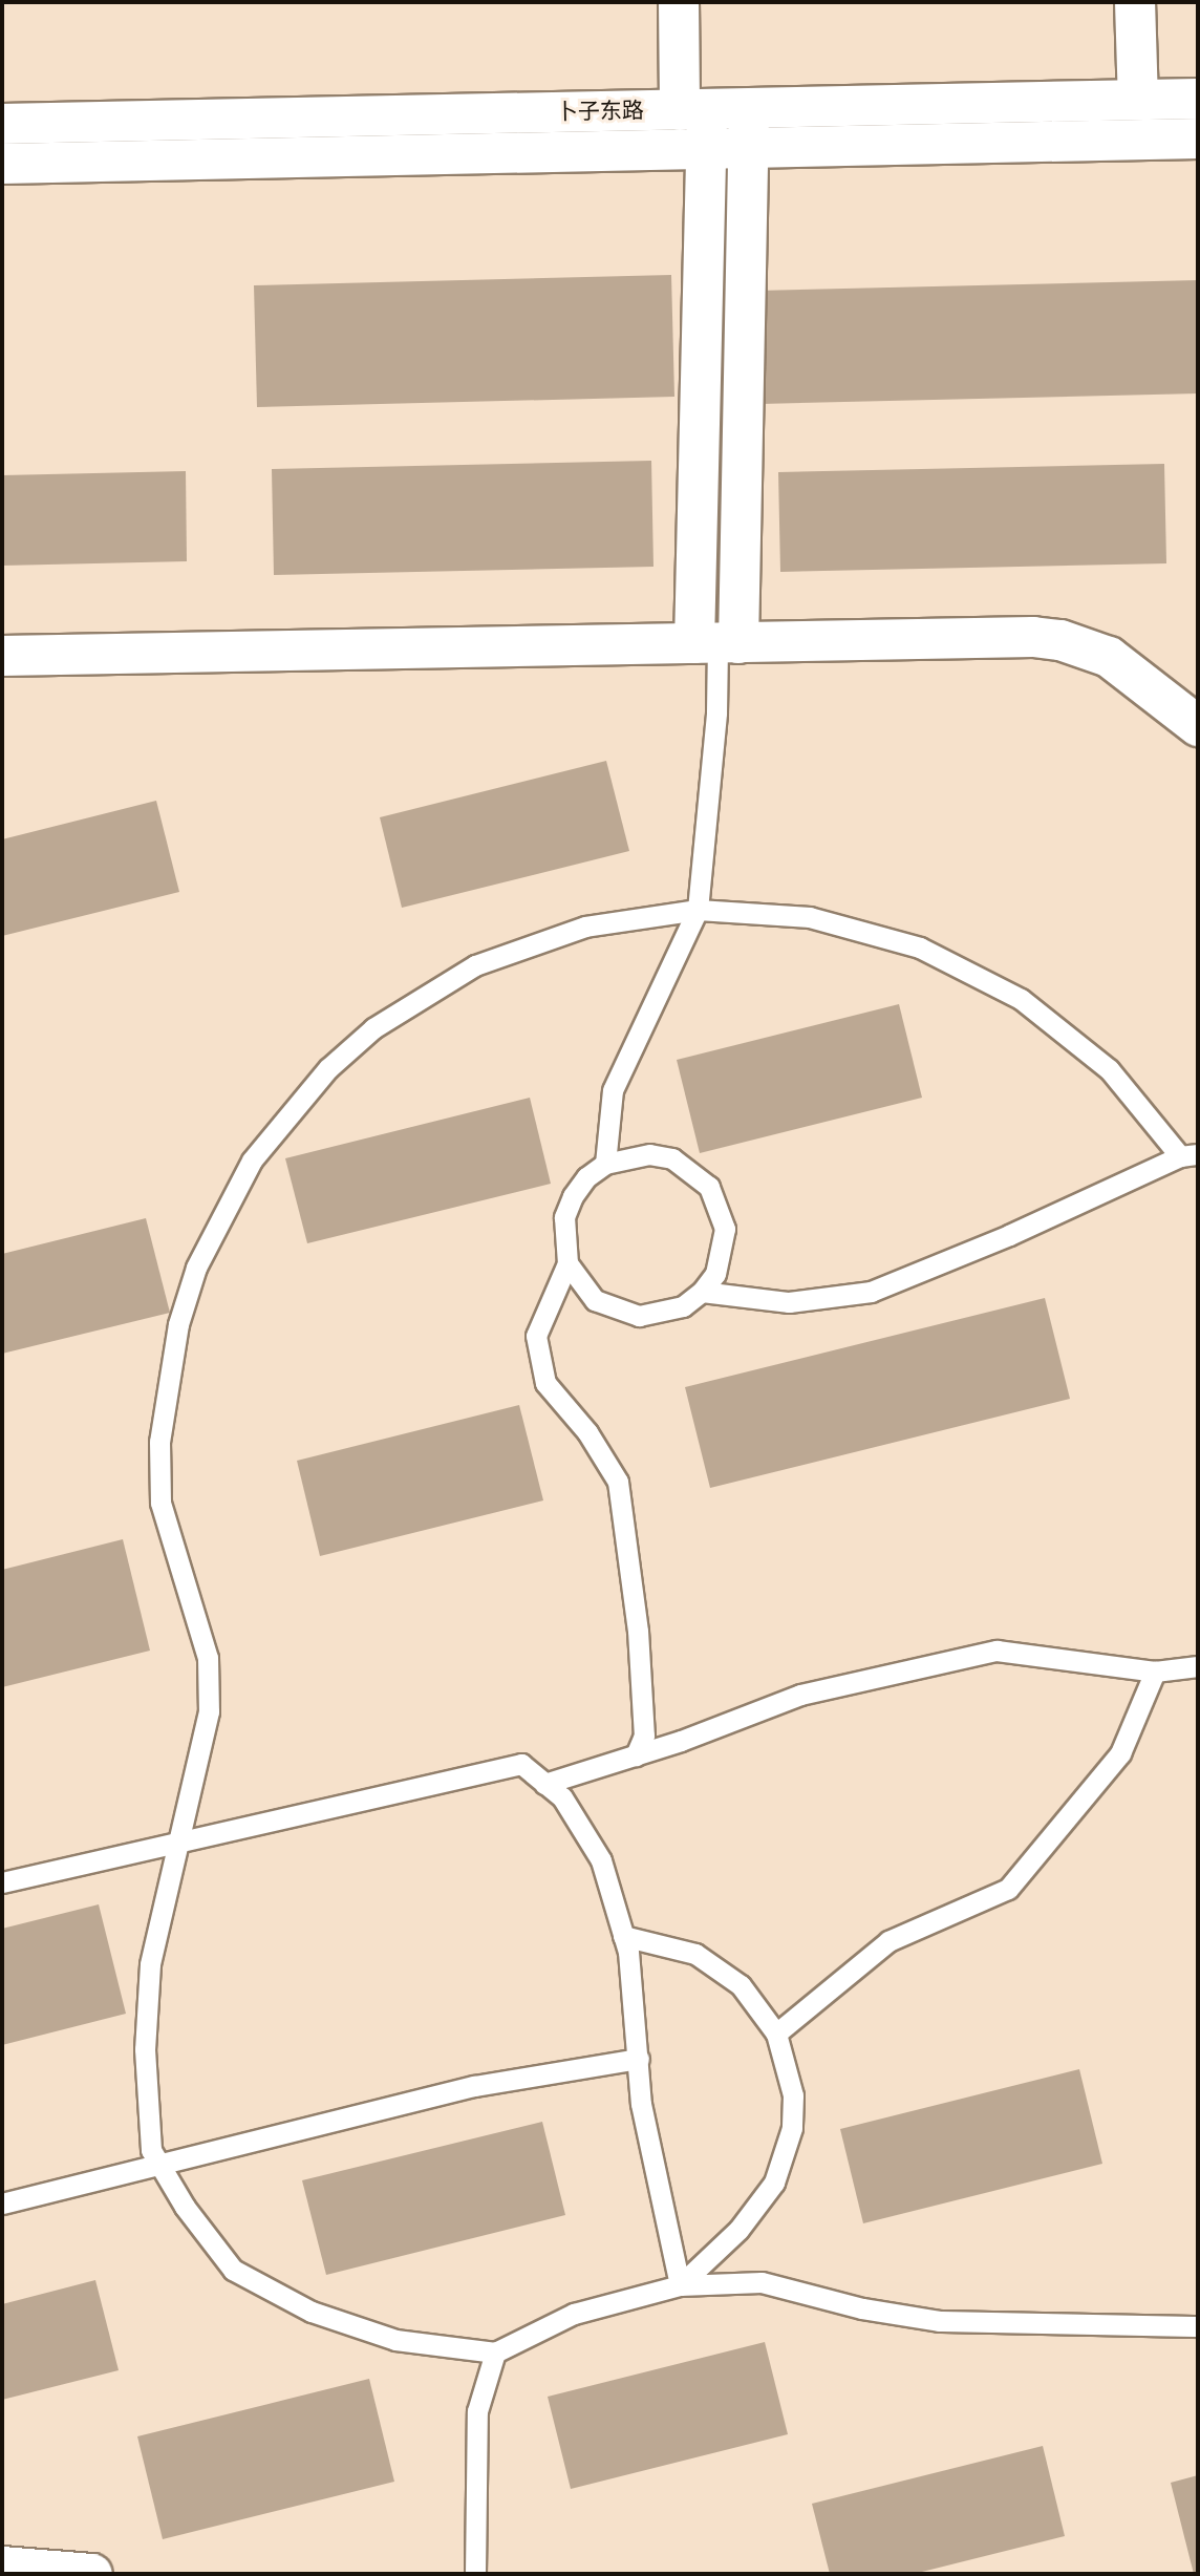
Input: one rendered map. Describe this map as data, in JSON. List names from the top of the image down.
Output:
{
  "streets": {
    "street": ["卜子东路"]
  }
}
